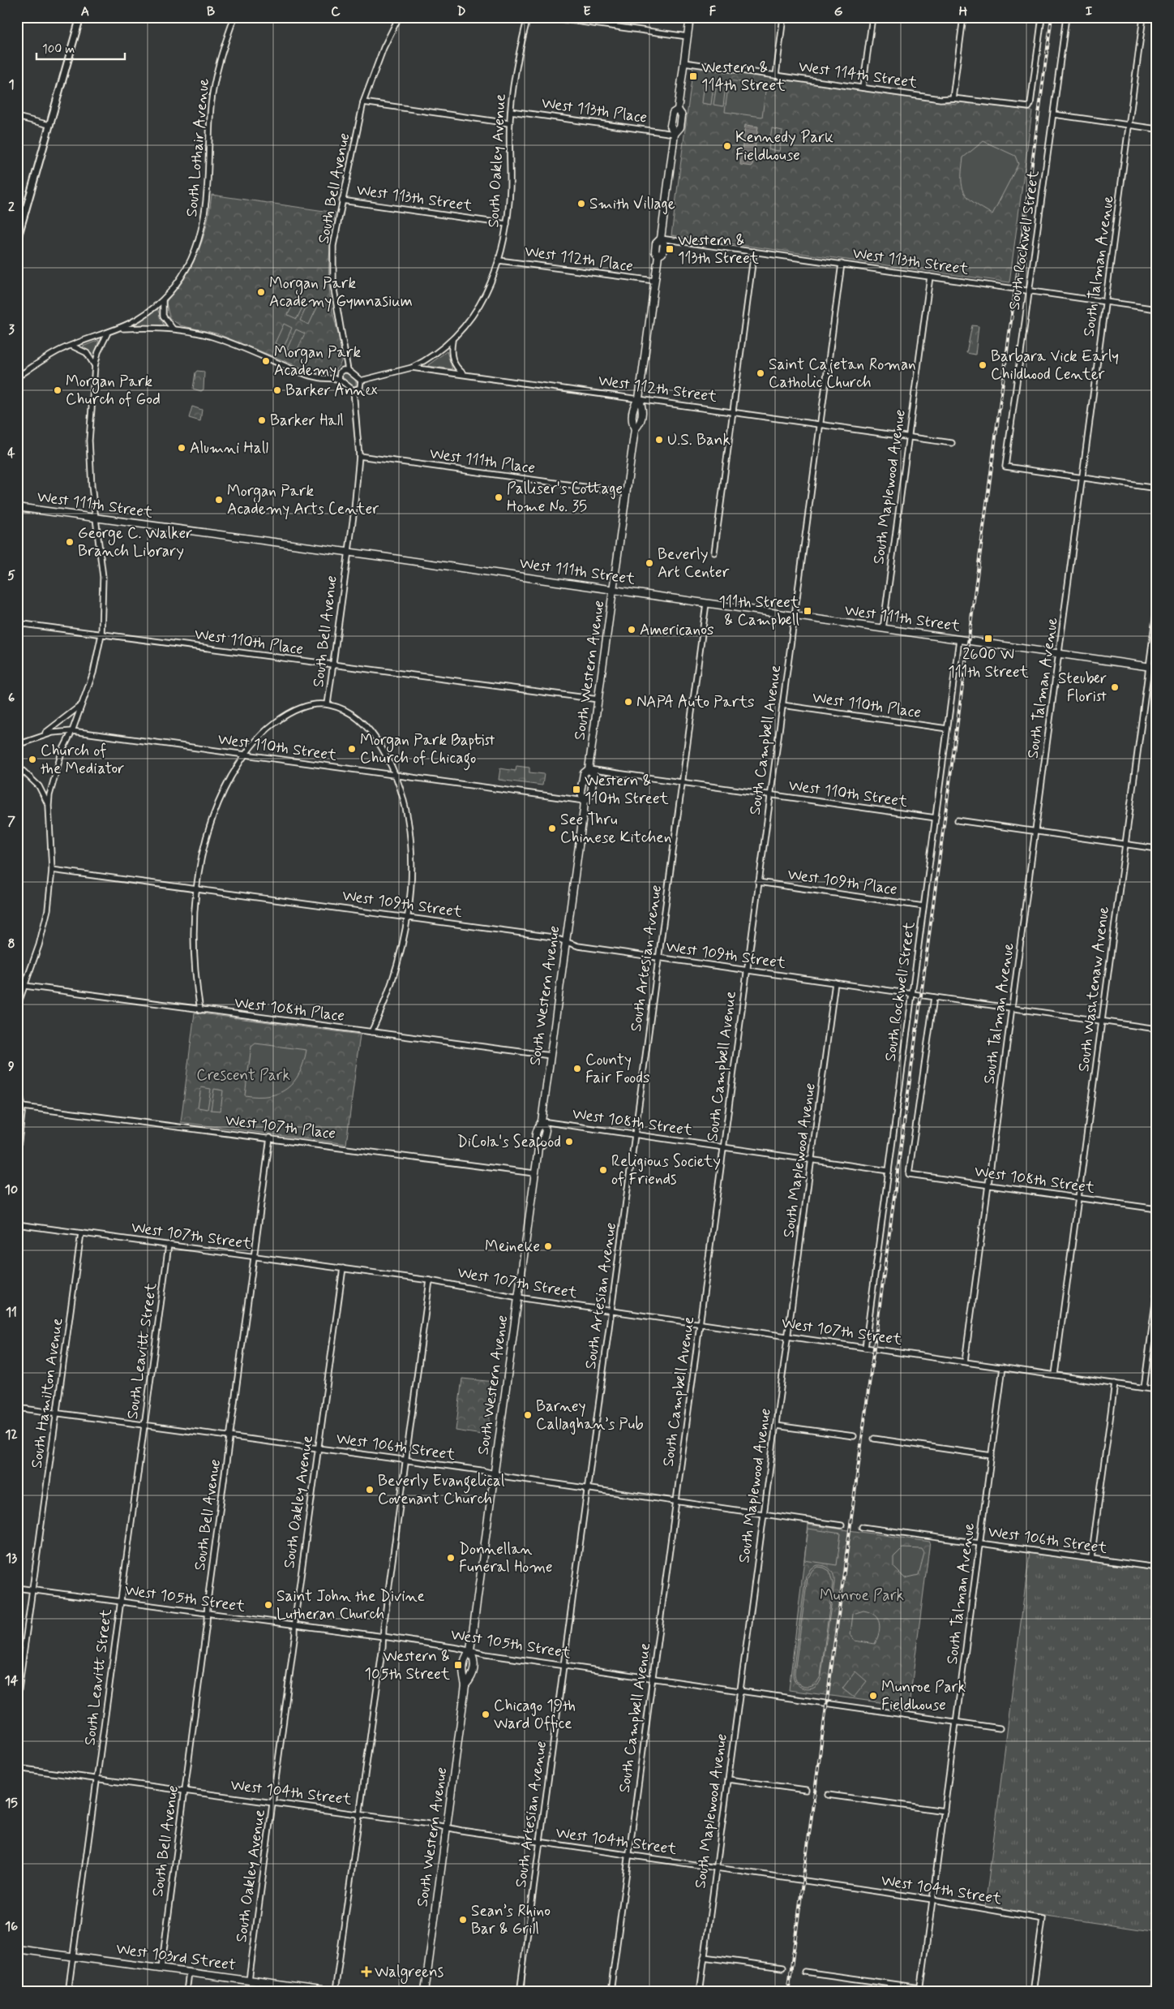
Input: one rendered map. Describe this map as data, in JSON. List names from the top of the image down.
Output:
{
  "streets": {
    "main road": ["West 111th Street", "South Western Avenue", "West 103rd Street"],
    "street": [
      "West 114th Street",
      "West 113th Place",
      "South Lothair Avenue",
      "South Oakley Avenue",
      "South Bell Avenue",
      "West 113th Street",
      "South Rockwell Street",
      "West 112th Place",
      "South Talman Avenue",
      "West 112th Street",
      "West 111th Place",
      "South Maplewood Avenue",
      "West 110th Place",
      "South Campbell Avenue",
      "West 110th Street",
      "West 109th Place",
      "West 109th Street",
      "South Artesian Avenue",
      "South Washtenaw Avenue",
      "West 108th Place",
      "West 108th Street",
      "West 107th Place",
      "West 107th Street",
      "South Leavitt Street",
      "South Hamilton Avenue",
      "West 106th Street",
      "West 105th Street",
      "West 104th Street"
    ]
  },
  "crossings": [
    ["West 114th Street", "South Western Avenue"],
    ["West 113th Place", "South Oakley Avenue"],
    ["West 113th Place", "South Western Avenue"],
    ["South Oakley Avenue", "West 113th Street"],
    ["South Oakley Avenue", "West 112th Place"],
    ["South Oakley Avenue", "West 112th Street"],
    ["South Oakley Avenue", "West 107th Street"],
    ["South Oakley Avenue", "West 106th Street"],
    ["South Oakley Avenue", "West 105th Street"],
    ["South Oakley Avenue", "West 104th Street"],
    ["South Oakley Avenue", "West 103rd Street"],
    ["South Bell Avenue", "West 113th Street"],
    ["South Bell Avenue", "West 111th Place"],
    ["South Bell Avenue", "West 111th Street"],
    ["South Bell Avenue", "West 110th Place"],
    ["South Bell Avenue", "West 110th Street"],
    ["South Bell Avenue", "West 109th Street"],
    ["South Bell Avenue", "West 108th Place"],
    ["South Bell Avenue", "West 107th Place"],
    ["South Bell Avenue", "West 107th Street"],
    ["South Bell Avenue", "West 106th Street"],
    ["South Bell Avenue", "West 105th Street"],
    ["South Bell Avenue", "West 104th Street"],
    ["South Bell Avenue", "West 103rd Street"],
    ["West 113th Street", "South Rockwell Street"],
    ["West 113th Street", "South Talman Avenue"],
    ["West 113th Street", "South Maplewood Avenue"],
    ["West 113th Street", "South Western Avenue"],
    ["West 113th Street", "South Campbell Avenue"],
    ["South Rockwell Street", "South Talman Avenue"],
    ["South Rockwell Street", "West 111th Street"],
    ["South Rockwell Street", "West 110th Place"],
    ["South Rockwell Street", "West 110th Street"],
    ["South Rockwell Street", "West 109th Place"],
    ["South Rockwell Street", "West 109th Street"],
    ["South Rockwell Street", "West 108th Street"],
    ["South Rockwell Street", "West 107th Street"],
    ["West 112th Place", "South Western Avenue"],
    ["South Talman Avenue", "West 111th Street"],
    ["South Talman Avenue", "West 109th Street"],
    ["South Talman Avenue", "West 108th Street"],
    ["South Talman Avenue", "West 107th Street"],
    ["South Talman Avenue", "West 106th Street"],
    ["South Talman Avenue", "West 105th Street"],
    ["South Talman Avenue", "West 104th Street"],
    ["West 112th Street", "South Maplewood Avenue"],
    ["West 112th Street", "South Western Avenue"],
    ["West 112th Street", "South Campbell Avenue"],
    ["West 111th Place", "South Western Avenue"],
    ["South Maplewood Avenue", "West 111th Street"],
    ["South Maplewood Avenue", "West 109th Street"],
    ["South Maplewood Avenue", "West 108th Street"],
    ["South Maplewood Avenue", "West 107th Street"],
    ["South Maplewood Avenue", "West 106th Street"],
    ["South Maplewood Avenue", "West 105th Street"],
    ["South Maplewood Avenue", "West 104th Street"],
    ["West 111th Street", "South Western Avenue"],
    ["West 111th Street", "South Campbell Avenue"],
    ["West 111th Street", "South Artesian Avenue"],
    ["West 111th Street", "South Washtenaw Avenue"],
    ["West 110th Place", "South Western Avenue"],
    ["West 110th Place", "South Campbell Avenue"],
    ["South Western Avenue", "West 110th Street"],
    ["South Western Avenue", "West 109th Street"],
    ["South Western Avenue", "West 108th Place"],
    ["South Western Avenue", "West 108th Street"],
    ["South Western Avenue", "West 107th Place"],
    ["South Western Avenue", "West 107th Street"],
    ["South Western Avenue", "West 106th Street"],
    ["South Western Avenue", "West 105th Street"],
    ["South Western Avenue", "West 104th Street"],
    ["South Campbell Avenue", "West 110th Street"],
    ["South Campbell Avenue", "West 109th Place"],
    ["South Campbell Avenue", "West 109th Street"],
    ["South Campbell Avenue", "West 108th Street"],
    ["South Campbell Avenue", "West 107th Street"],
    ["South Campbell Avenue", "West 106th Street"],
    ["South Campbell Avenue", "West 105th Street"],
    ["South Campbell Avenue", "West 104th Street"],
    ["West 110th Street", "South Artesian Avenue"],
    ["West 109th Street", "South Artesian Avenue"],
    ["West 109th Street", "South Washtenaw Avenue"],
    ["West 109th Street", "West 108th Street"],
    ["South Artesian Avenue", "West 108th Street"],
    ["South Artesian Avenue", "West 107th Street"],
    ["South Artesian Avenue", "West 106th Street"],
    ["South Artesian Avenue", "West 105th Street"],
    ["South Artesian Avenue", "West 104th Street"],
    ["South Washtenaw Avenue", "West 108th Street"],
    ["South Washtenaw Avenue", "West 107th Street"],
    ["West 107th Street", "South Leavitt Street"],
    ["West 107th Street", "South Hamilton Avenue"],
    ["South Leavitt Street", "West 106th Street"],
    ["South Leavitt Street", "West 105th Street"],
    ["South Leavitt Street", "West 104th Street"],
    ["South Leavitt Street", "West 103rd Street"],
    ["South Hamilton Avenue", "West 106th Street"],
    ["South Hamilton Avenue", "West 105th Street"]
  ],
  "parks": ["Crescent Park", "Munroe Park"],
  "places": {
    "transit": [
      "Western & 114th Street",
      "Western & 113th Street",
      "111th Street & Campbell",
      "2600 W 111th Street",
      "Western & 110th Street",
      "Western & 105th Street"
    ],
    "other": [
      "Kennedy Park Fieldhouse",
      "Smith Village",
      "Morgan Park Academy Gymnasium",
      "Morgan Park Academy",
      "Barbara Vick Early Childhood Center",
      "Saint Cajetan Roman Catholic Church",
      "Morgan Park Church of God",
      "Barker Annex",
      "Barker Hall",
      "U.S. Bank",
      "Alumni Hall",
      "Palliser's Cottage Home No. 35",
      "Morgan Park Academy Arts Center",
      "George C. Walker Branch Library",
      "Beverly Art Center",
      "Americanos",
      "Steuber Florist",
      "NAPA Auto Parts",
      "Morgan Park Baptist Church of Chicago",
      "Church of the Mediator",
      "See Thru Chinese Kitchen",
      "County Fair Foods",
      "DiCola's Seafood",
      "Religious Society of Friends",
      "Meineke",
      "Barney Callaghan’s Pub",
      "Beverly Evangelical Covenant Church",
      "Donnellan Funeral Home",
      "Saint John the Divine Lutheran Church",
      "Munroe Park Fieldhouse",
      "Chicago 19th Ward Office",
      "Sean’s Rhino Bar & Grill"
    ],
    "health": ["Walgreens"]
  },
  "scale_bar": "100 m",
  "grid": {
    "columns": [
      "A",
      "B",
      "C",
      "D",
      "E",
      "F",
      "G",
      "H",
      "I"
    ],
    "rows": [
      "1",
      "2",
      "3",
      "4",
      "5",
      "6",
      "7",
      "8",
      "9",
      "10",
      "11",
      "12",
      "13",
      "14",
      "15",
      "16"
    ]
  }
}
